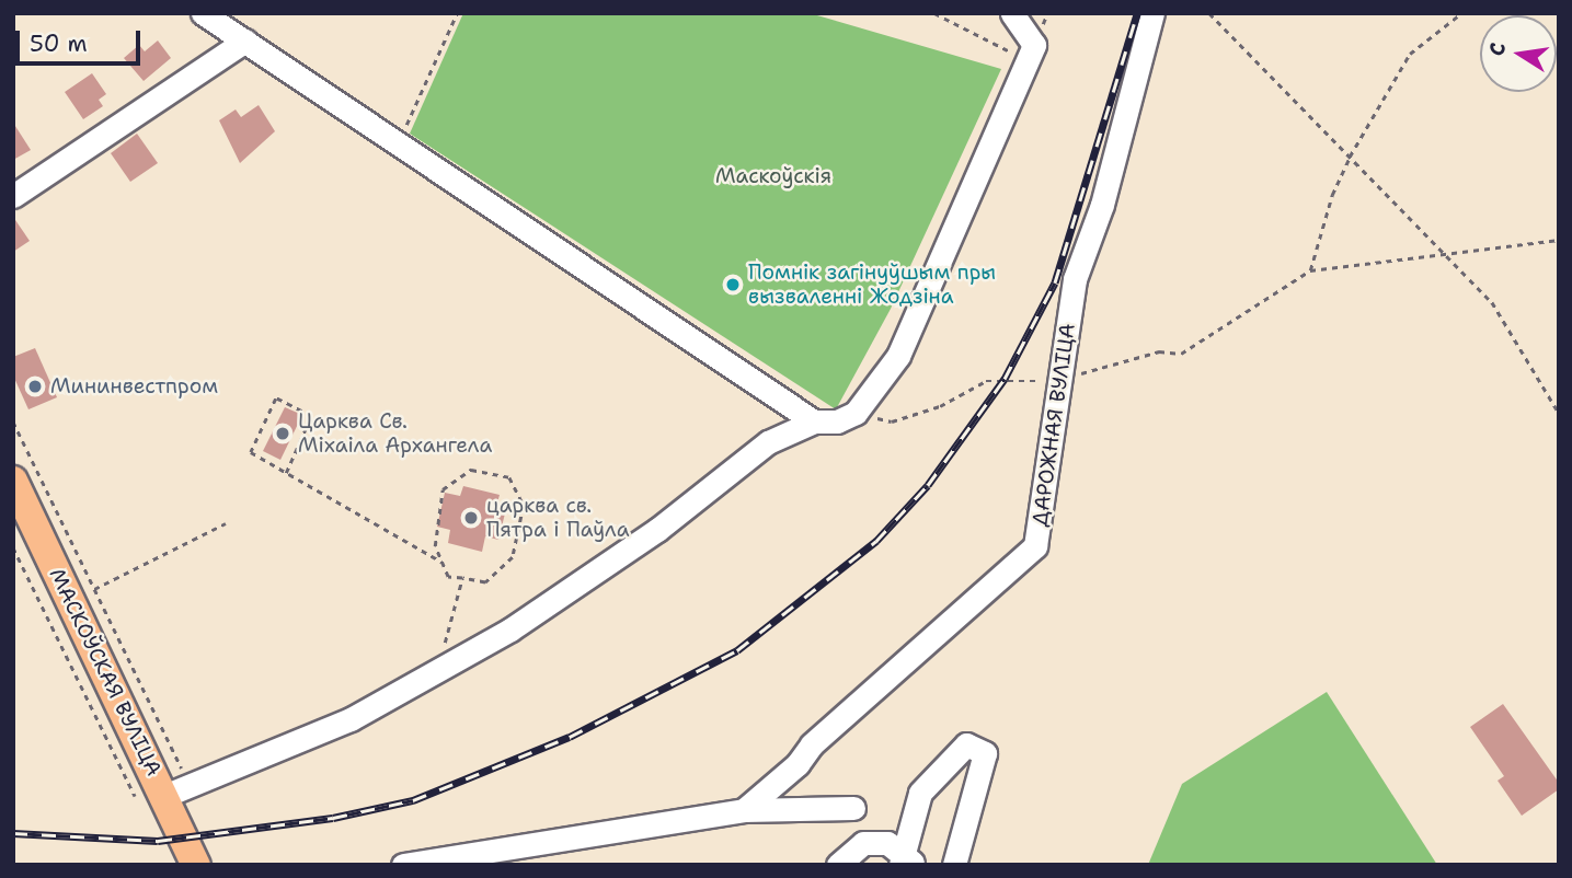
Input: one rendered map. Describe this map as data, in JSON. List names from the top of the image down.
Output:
{
  "streets": {
    "main road": ["МАСКОЎСКАЯ ВУЛІЦА"],
    "street": ["ДАРОЖНАЯ ВУЛІЦА"]
  },
  "parks": ["Маскоўскія"],
  "places": [
    "Помнік загінуўшым пры вызваленні Жодзіна",
    "Мининвестпром",
    "Царква Св. Міхаіла Архангела",
    "царква св. Пятра і Паўла"
  ],
  "scale_bar": "50 m",
  "north": "left"
}
